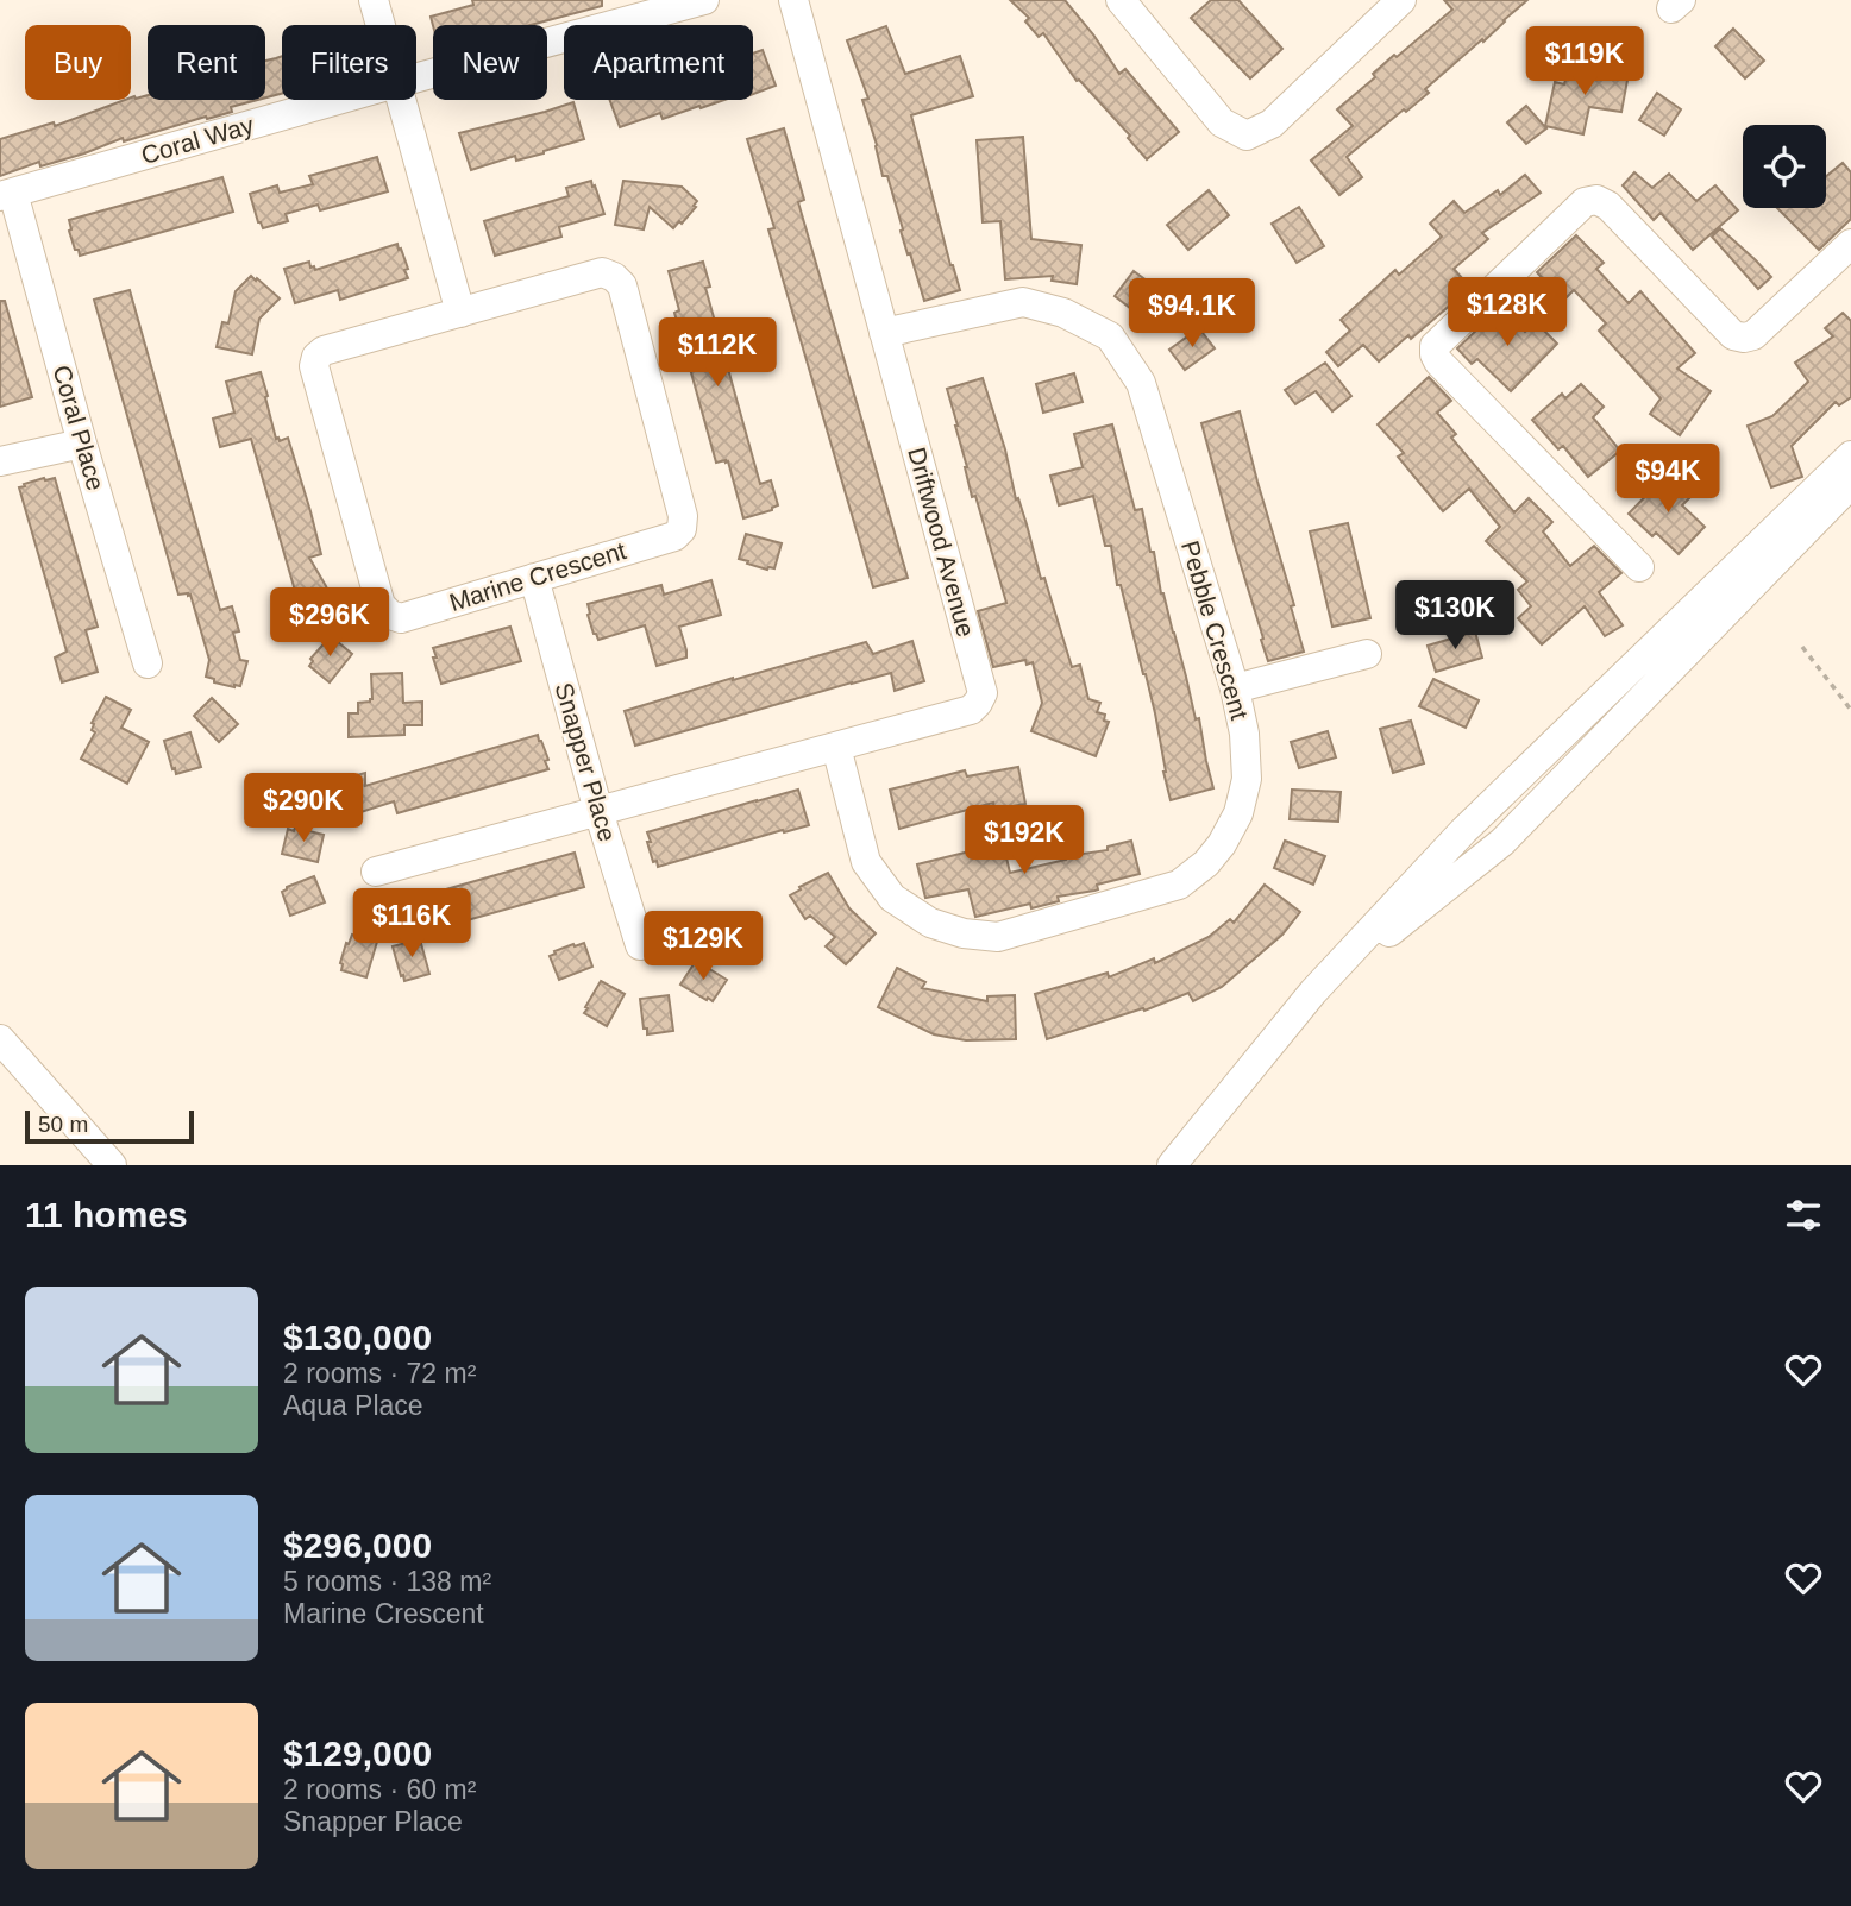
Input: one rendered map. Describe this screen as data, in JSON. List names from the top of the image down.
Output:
{
  "streets": {
    "street": [
      "Coral Way",
      "Coral Place",
      "Driftwood Avenue",
      "Marine Crescent",
      "Pebble Crescent",
      "Snapper Place"
    ]
  },
  "crossings": [
    ["Coral Way", "Coral Place"],
    ["Driftwood Avenue", "Pebble Crescent"],
    ["Driftwood Avenue", "Snapper Place"],
    ["Marine Crescent", "Snapper Place"]
  ],
  "scale_bar": "50 m",
  "page": {
    "chip": [
      "Buy",
      "Rent",
      "Filters",
      "New",
      "Apartment"
    ],
    "price": [
      "$119K",
      "$128K",
      "$94.1K",
      "$112K",
      "$94K",
      "$130K",
      "$296K",
      "$290K",
      "$192K",
      "$116K",
      "$129K"
    ],
    "scale": "50 m",
    "heading": "11 homes",
    "list": [
      {
        "name": "$130,000",
        "note": "2 rooms · 72 m² · Aqua Place"
      },
      {
        "name": "$296,000",
        "note": "5 rooms · 138 m² · Marine Crescent"
      },
      {
        "name": "$129,000",
        "note": "2 rooms · 60 m² · Snapper Place"
      }
    ]
  }
}
